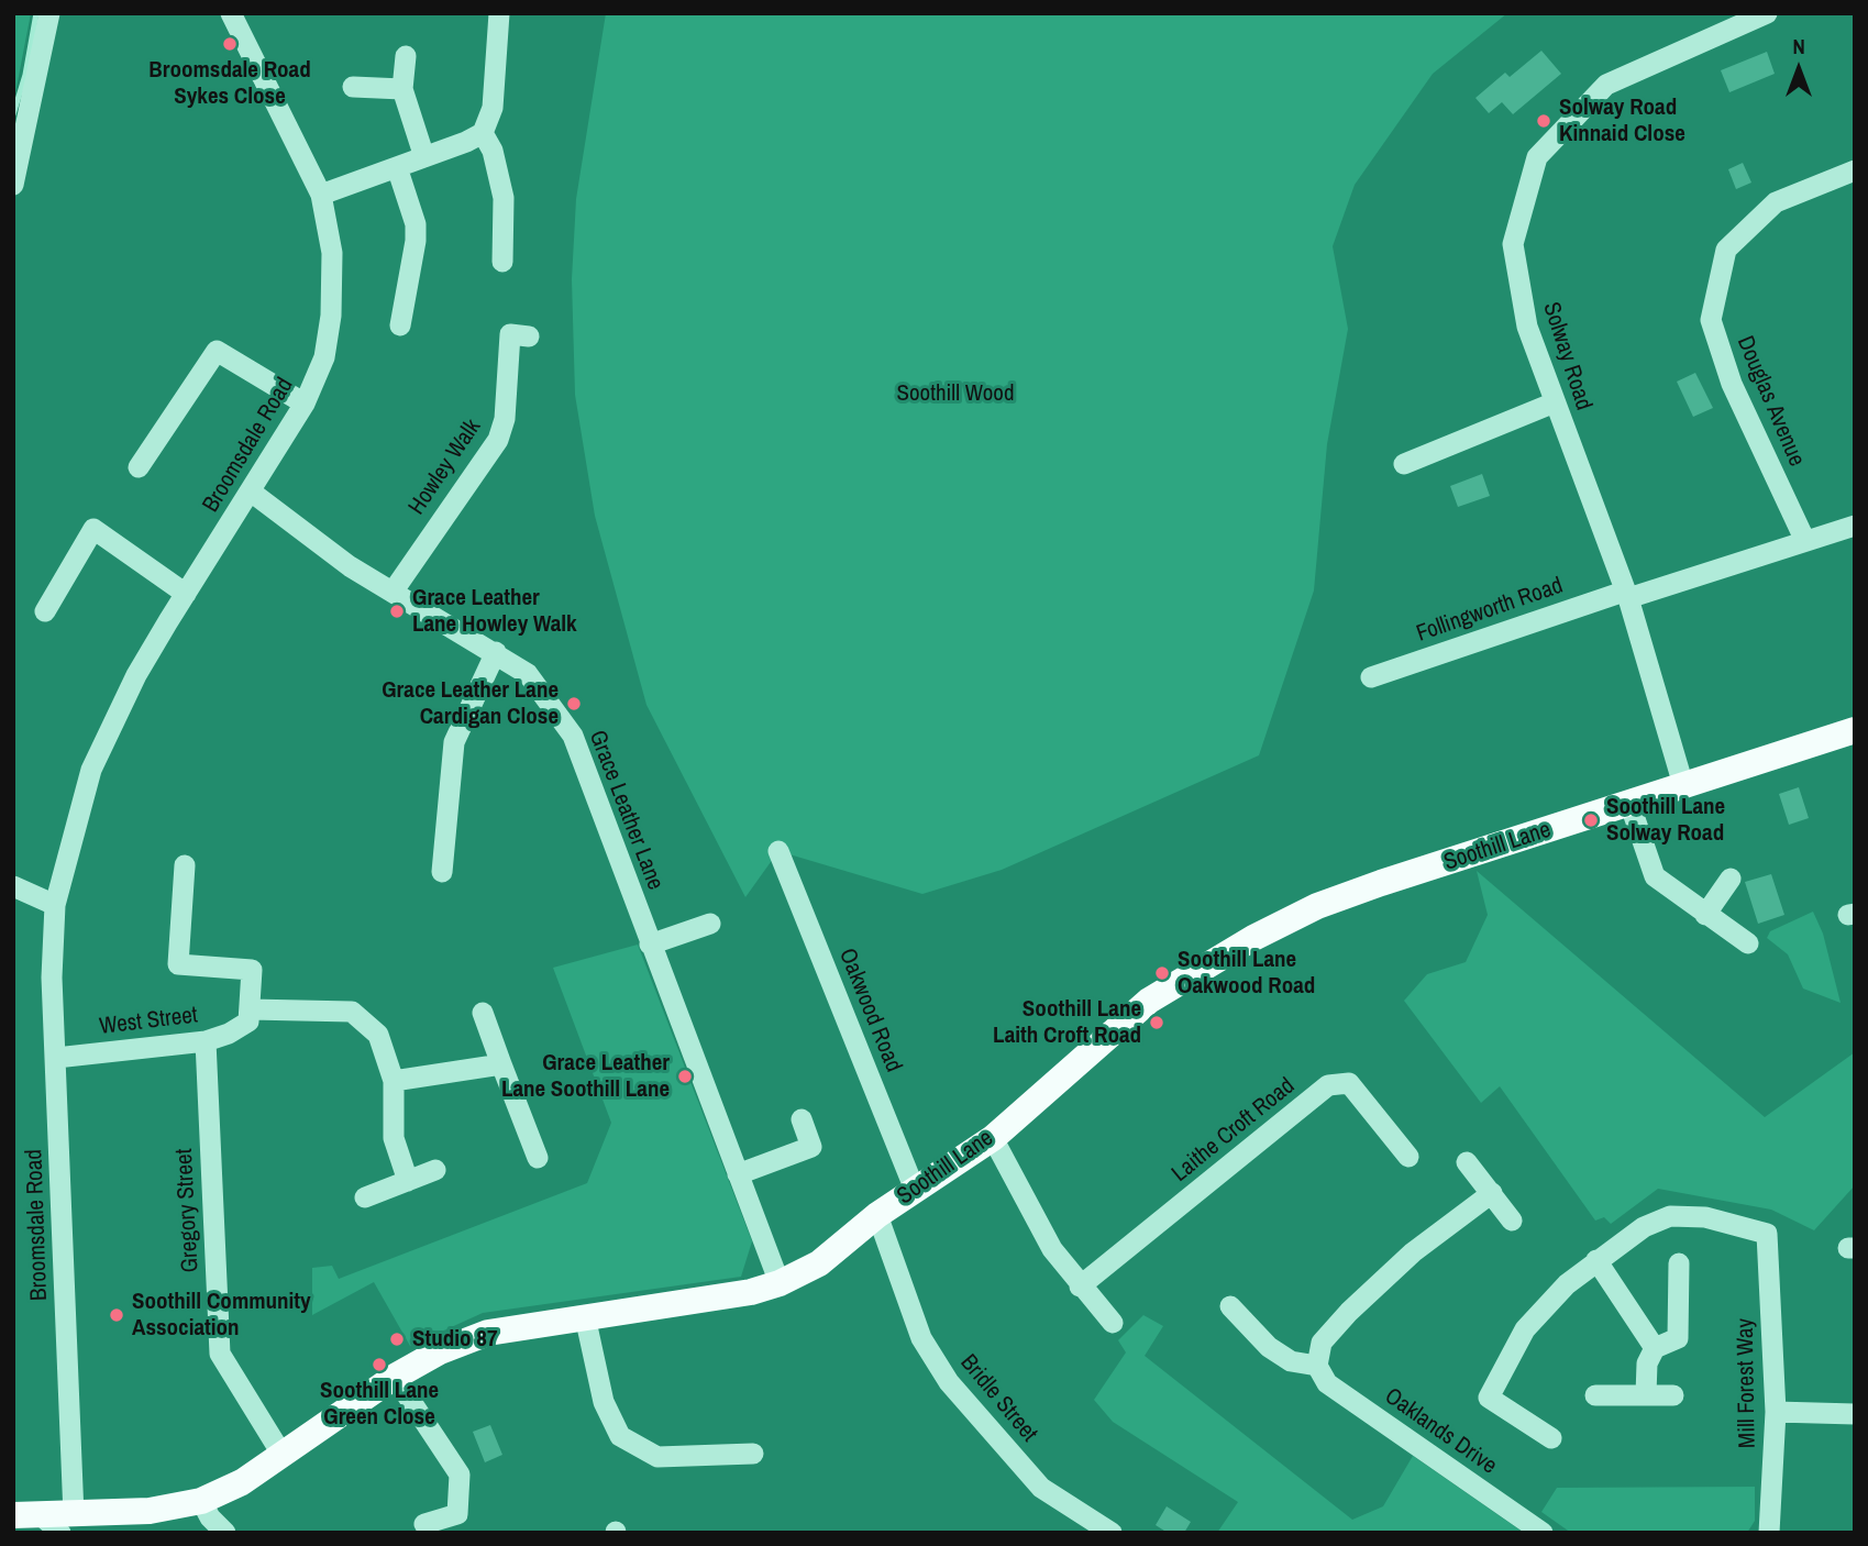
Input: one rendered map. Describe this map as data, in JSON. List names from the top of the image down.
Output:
{
  "streets": {
    "main road": ["Soothill Lane"],
    "street": [
      "Solway Road",
      "Douglas Avenue",
      "Broomsdale Road",
      "Howley Walk",
      "Follingworth Road",
      "Grace Leather Lane",
      "Oakwood Road",
      "West Street",
      "Laithe Croft Road",
      "Gregory Street",
      "Mill Forest Way",
      "Bridle Street",
      "Oaklands Drive"
    ]
  },
  "crossings": [
    ["Solway Road", "Follingworth Road"],
    ["Solway Road", "Soothill Lane"],
    ["Douglas Avenue", "Follingworth Road"],
    ["Broomsdale Road", "Grace Leather Lane"],
    ["Broomsdale Road", "Soothill Lane"],
    ["Broomsdale Road", "West Street"],
    ["Howley Walk", "Grace Leather Lane"],
    ["Grace Leather Lane", "Soothill Lane"],
    ["Soothill Lane", "Oakwood Road"],
    ["Soothill Lane", "Gregory Street"],
    ["Soothill Lane", "Bridle Street"],
    ["West Street", "Gregory Street"]
  ],
  "parks": ["Soothill Wood"],
  "places": [
    "Broomsdale Road Sykes Close",
    "Solway Road Kinnaid Close",
    "Grace Leather Lane Howley Walk",
    "Grace Leather Lane Cardigan Close",
    "Soothill Lane Solway Road",
    "Soothill Lane Oakwood Road",
    "Soothill Lane Laith Croft Road",
    "Grace Leather Lane Soothill Lane",
    "Soothill Community Association",
    "Studio 87",
    "Soothill Lane Green Close"
  ],
  "north": "top"
}
